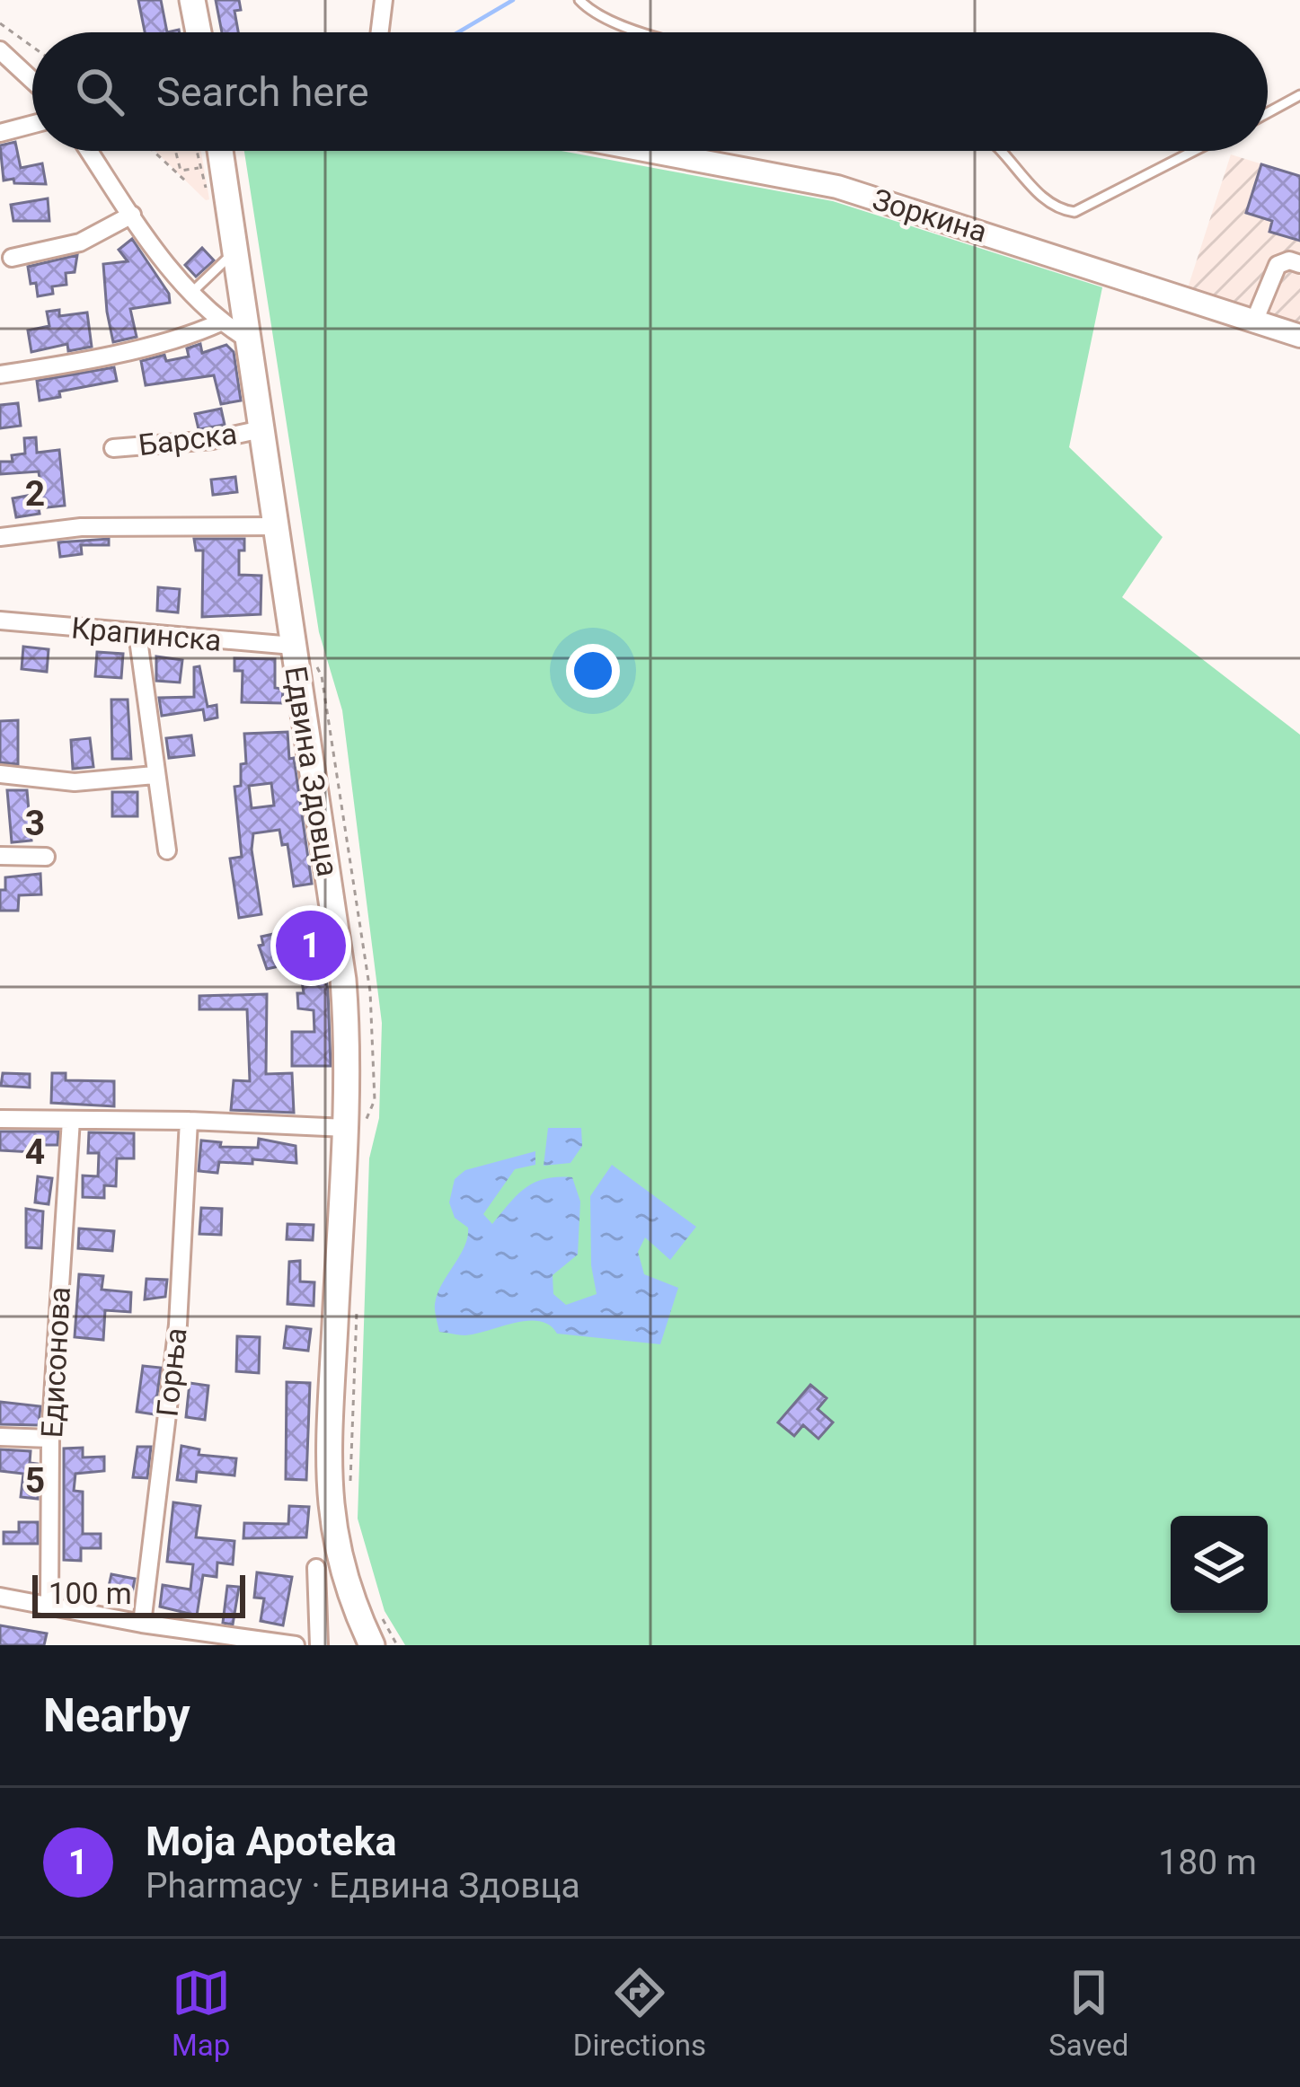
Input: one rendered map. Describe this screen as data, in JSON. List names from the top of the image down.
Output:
{
  "streets": {
    "main road": ["Едвина Здовца"],
    "street": [
      "Зоркина",
      "Барска",
      "Крапинска",
      "Едисонова",
      "Горња"
    ]
  },
  "crossings": [
    ["Барска", "Едвина Здовца"],
    ["Крапинска", "Едвина Здовца"]
  ],
  "scale_bar": "100 m",
  "page": {
    "search": "Search here",
    "pins": "1",
    "scale": "100 m",
    "heading": "Nearby",
    "list": [
      {
        "mark": "1",
        "name": "Moja Apoteka",
        "note": "Pharmacy · Едвина Здовца",
        "value": "180 m"
      }
    ],
    "nav": ["Map", "Directions", "Saved"]
  },
  "grid": {
    "rows": [
      "2",
      "3",
      "4",
      "5"
    ]
  }
}
